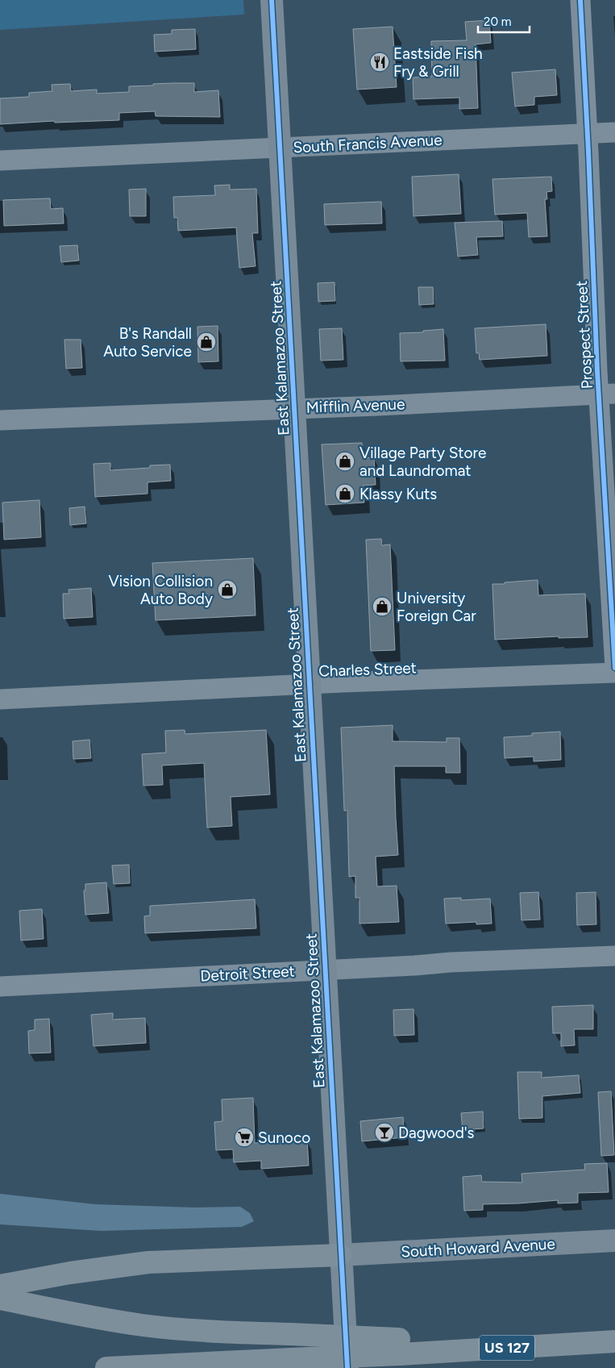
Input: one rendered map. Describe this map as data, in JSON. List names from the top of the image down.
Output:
{
  "streets": {
    "highway": ["US 127"],
    "street": [
      "South Francis Avenue",
      "Prospect Street",
      "East Kalamazoo Street",
      "Mifflin Avenue",
      "Charles Street",
      "Detroit Street",
      "South Howard Avenue"
    ]
  },
  "crossings": [
    ["South Francis Avenue", "Prospect Street"],
    ["South Francis Avenue", "East Kalamazoo Street"],
    ["Prospect Street", "Mifflin Avenue"],
    ["East Kalamazoo Street", "Mifflin Avenue"],
    ["East Kalamazoo Street", "Charles Street"],
    ["East Kalamazoo Street", "Detroit Street"],
    ["East Kalamazoo Street", "South Howard Avenue"]
  ],
  "places": {
    "restaurant": ["Eastside Fish Fry & Grill"],
    "shop": [
      "B's Randall Auto Service",
      "Village Party Store and Laundromat",
      "Klassy Kuts",
      "Vision Collision Auto Body",
      "University Foreign Car"
    ],
    "bar": ["Dagwood's"],
    "supermarket": ["Sunoco"]
  },
  "scale_bar": "20 m"
}
